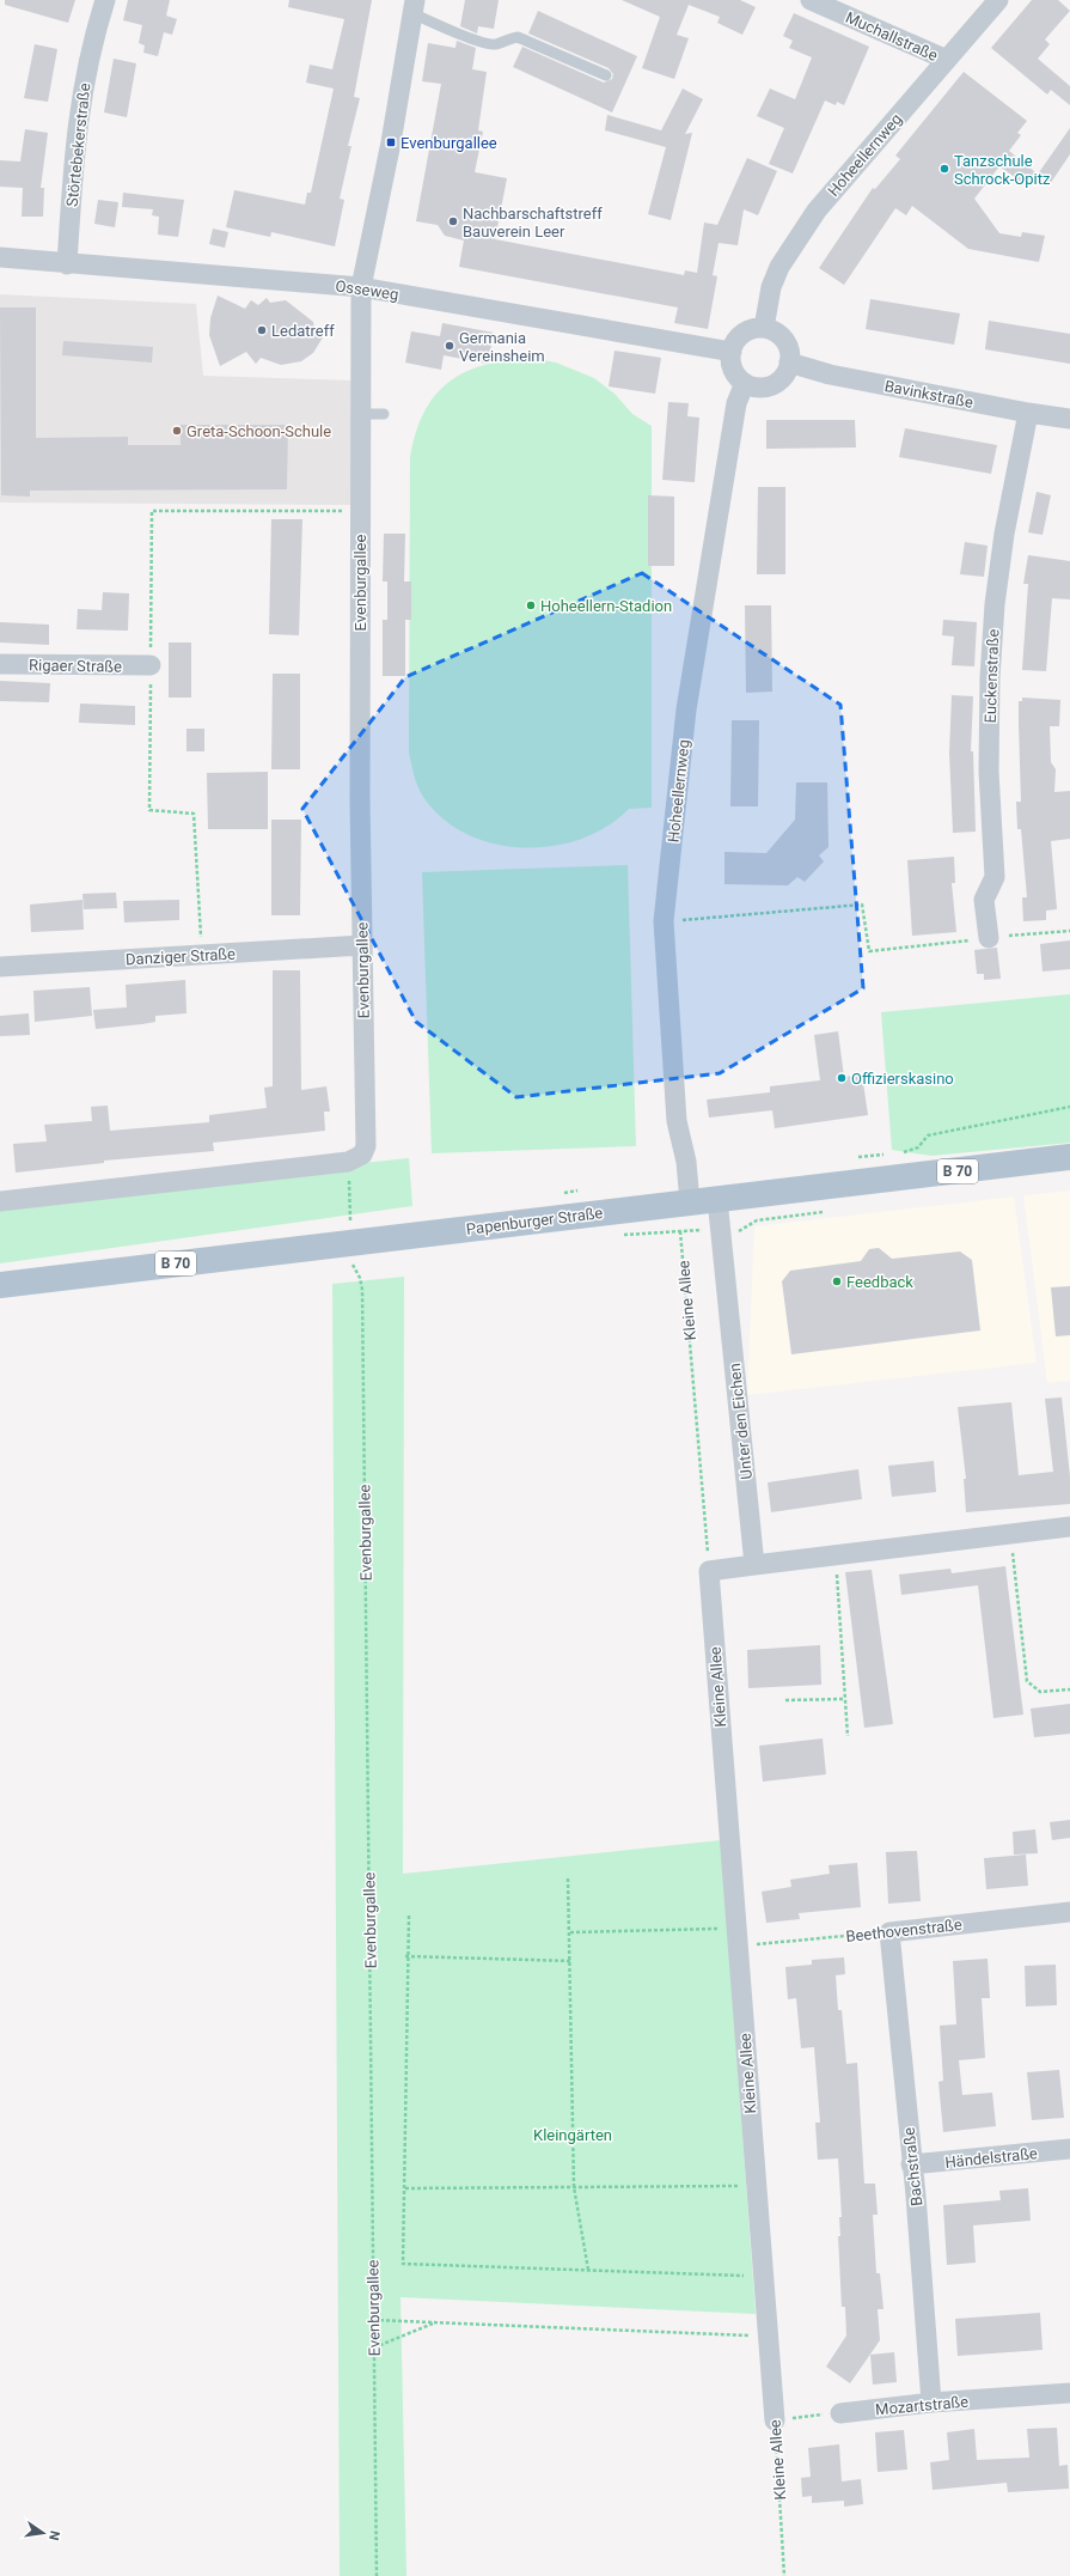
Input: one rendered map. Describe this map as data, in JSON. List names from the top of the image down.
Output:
{
  "streets": {
    "main road": ["B 70", "Papenburger Straße"],
    "street": [
      "Muchallstraße",
      "Störtebekerstraße",
      "Hoheellernweg",
      "Osseweg",
      "Bavinkstraße",
      "Evenburgallee",
      "Rigaer Straße",
      "Euckenstraße",
      "Danziger Straße",
      "Kleine Allee",
      "Unter den Eichen",
      "Beethovenstraße",
      "Händelstraße",
      "Bachstraße",
      "Mozartstraße"
    ]
  },
  "crossings": [
    ["Muchallstraße", "Hoheellernweg"],
    ["Störtebekerstraße", "Osseweg"],
    ["Hoheellernweg", "Osseweg"],
    ["Hoheellernweg", "Bavinkstraße"],
    ["Hoheellernweg", "Papenburger Straße"],
    ["Osseweg", "Bavinkstraße"],
    ["Osseweg", "Evenburgallee"],
    ["Bavinkstraße", "Euckenstraße"],
    ["Evenburgallee", "Danziger Straße"],
    ["Papenburger Straße", "Unter den Eichen"],
    ["Kleine Allee", "Beethovenstraße"],
    ["Beethovenstraße", "Bachstraße"],
    ["Händelstraße", "Bachstraße"],
    ["Bachstraße", "Mozartstraße"]
  ],
  "parks": ["Kleingärten"],
  "places": {
    "transit": ["Evenburgallee"],
    "other": [
      "Tanzschule Schrock-Opitz",
      "Nachbarschaftstreff Bauverein Leer",
      "Ledatreff",
      "Germania Vereinsheim",
      "Greta-Schoon-Schule",
      "Hoheellern-Stadion",
      "Offizierskasino",
      "Feedback"
    ]
  },
  "north": "right"
}
